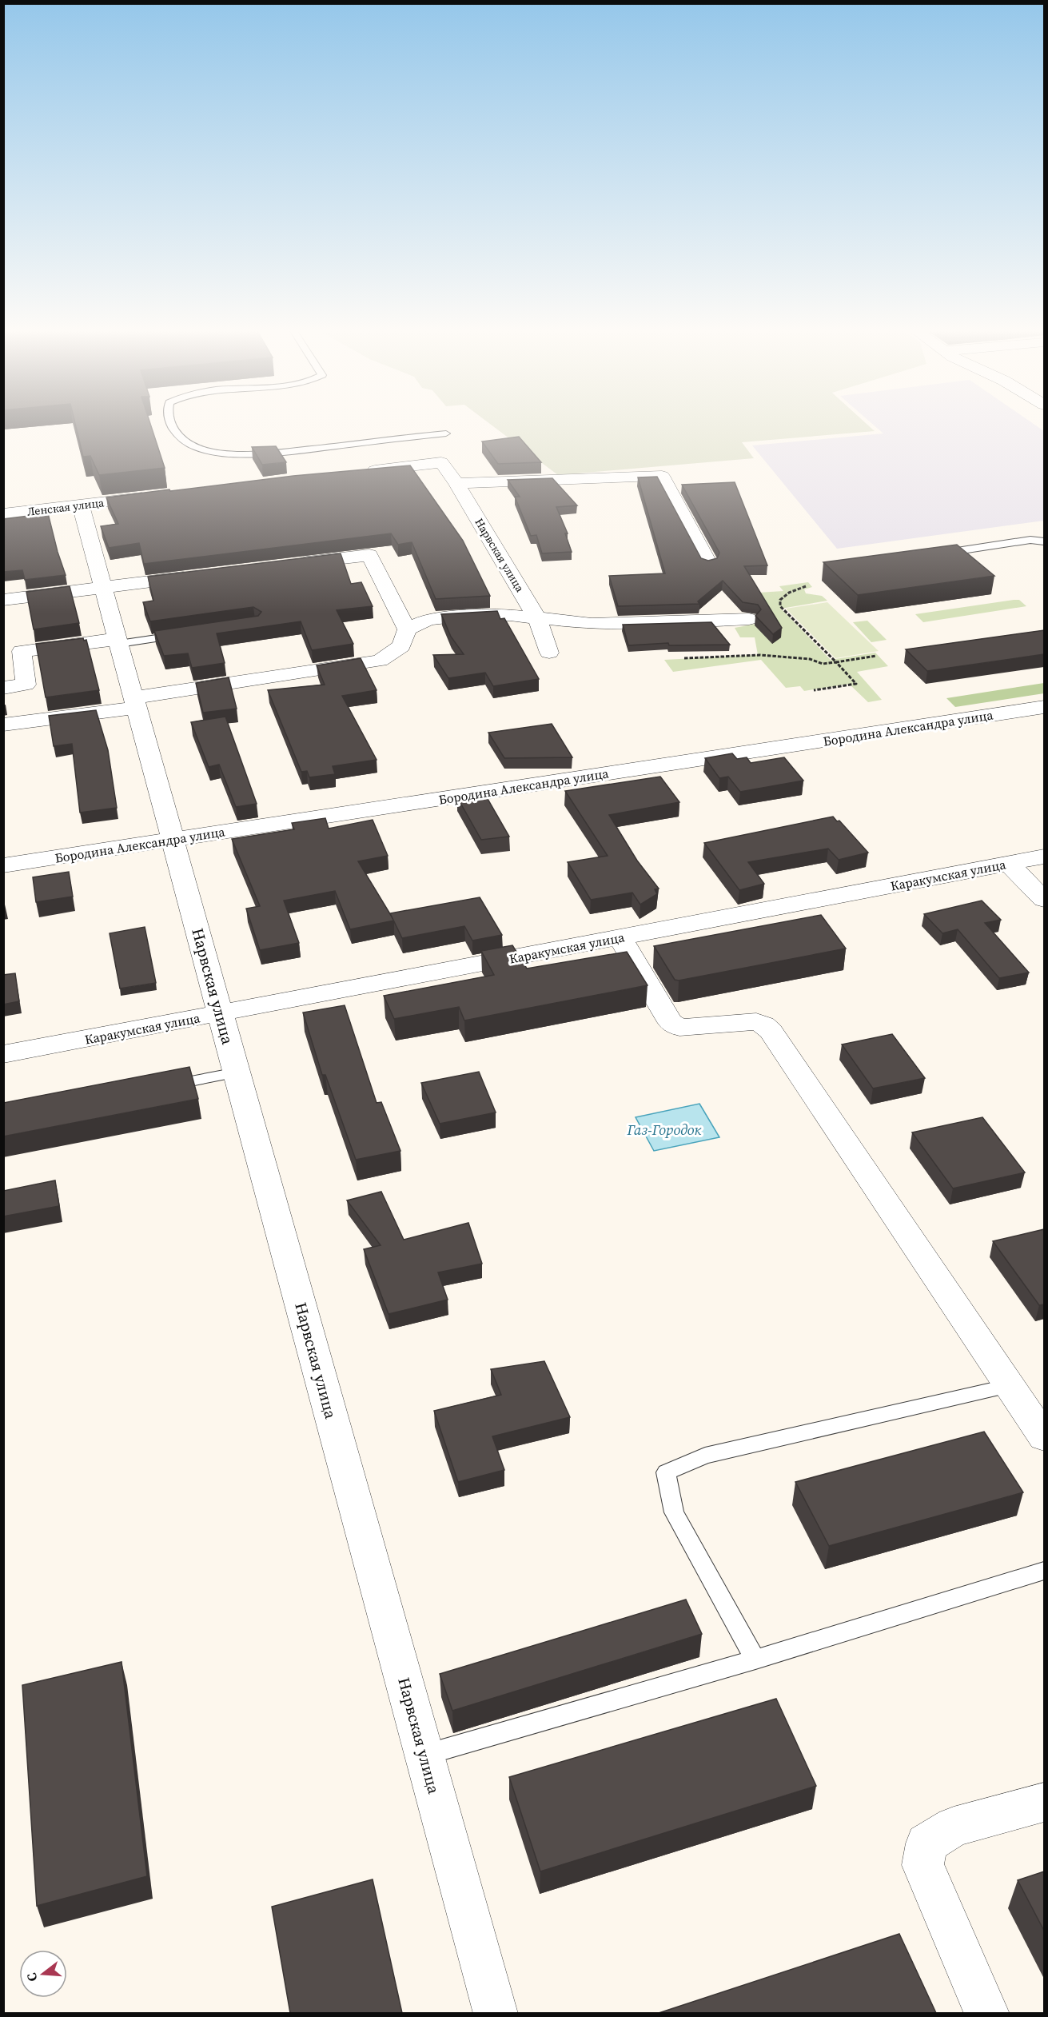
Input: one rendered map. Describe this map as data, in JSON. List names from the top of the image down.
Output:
{
  "streets": {
    "street": [
      "Ленская улица",
      "Нарвская улица",
      "Бородина Александра улица",
      "Каракумская улица"
    ]
  },
  "crossings": [
    ["Ленская улица", "Нарвская улица"],
    ["Нарвская улица", "Бородина Александра улица"],
    ["Нарвская улица", "Каракумская улица"]
  ],
  "water": ["Газ-Городок"],
  "north": "left"
}
